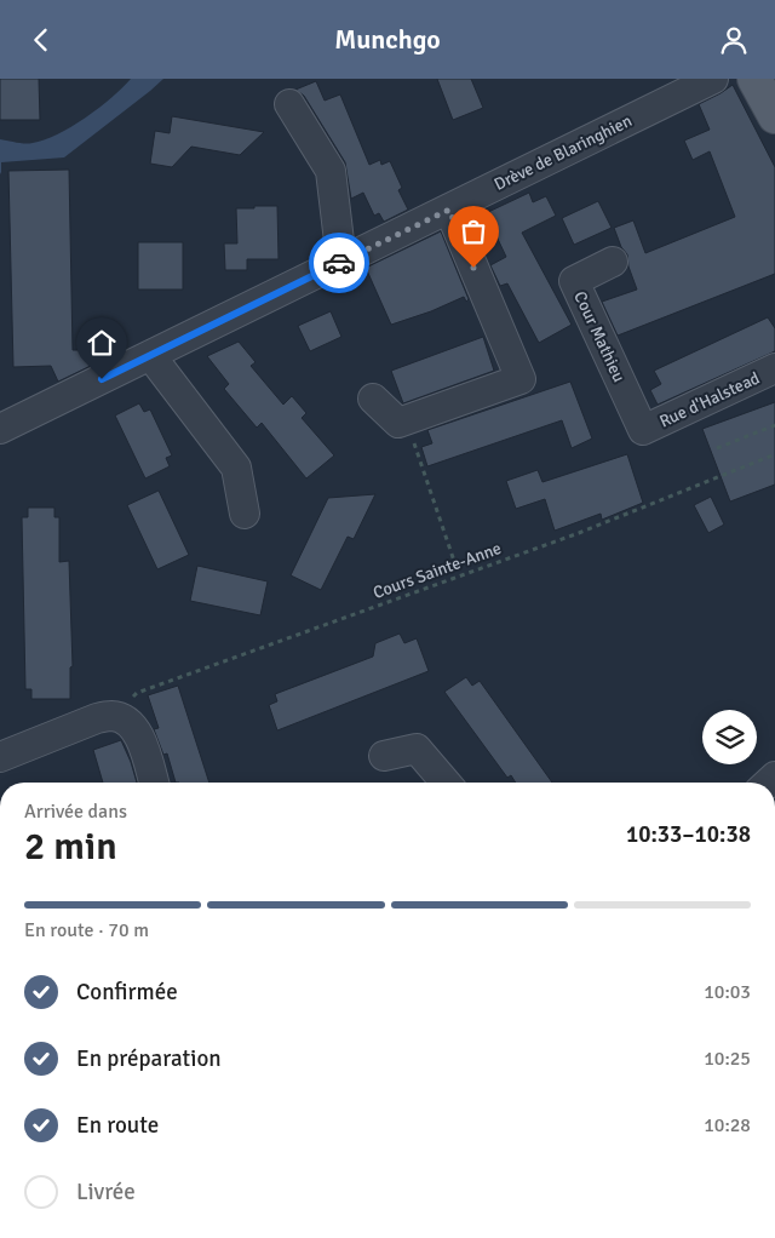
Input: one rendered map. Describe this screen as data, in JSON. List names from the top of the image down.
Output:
{
  "streets": {
    "street": ["Drève de Blaringhien", "Cour Mathieu", "Rue d'Halstead"],
    "path": ["Cours Sainte-Anne"]
  },
  "crossings": [
    ["Cour Mathieu", "Rue d'Halstead"]
  ],
  "page": {
    "header": "Munchgo",
    "heading": ["2 min", "Arrivée dans", "10:33–10:38"],
    "bar": "En route · 70 m",
    "list": [
      ["Confirmée", "10:03"],
      ["En préparation", "10:25"],
      ["En route", "10:28"],
      "Livrée"
    ]
  }
}
